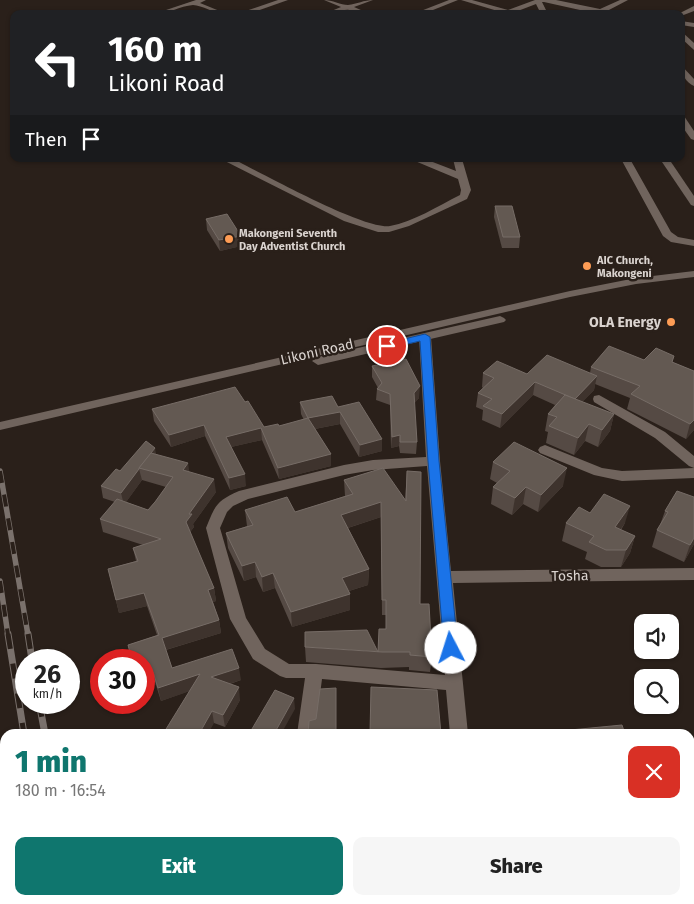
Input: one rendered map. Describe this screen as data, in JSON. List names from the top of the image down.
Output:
{
  "streets": {
    "street": ["Likoni Road", "Tosha"]
  },
  "places": ["Makongeni Seventh Day Adventist Church", "AIC Church, Makongeni", "OLA Energy"],
  "page": {
    "turn": ["160 m", "Likoni Road"],
    "then": "Then",
    "speed": "26 km/h",
    "limit": "30",
    "heading": ["1 min", "180 m · 16:54"],
    "buttons": ["Exit", "Share"]
  }
}
